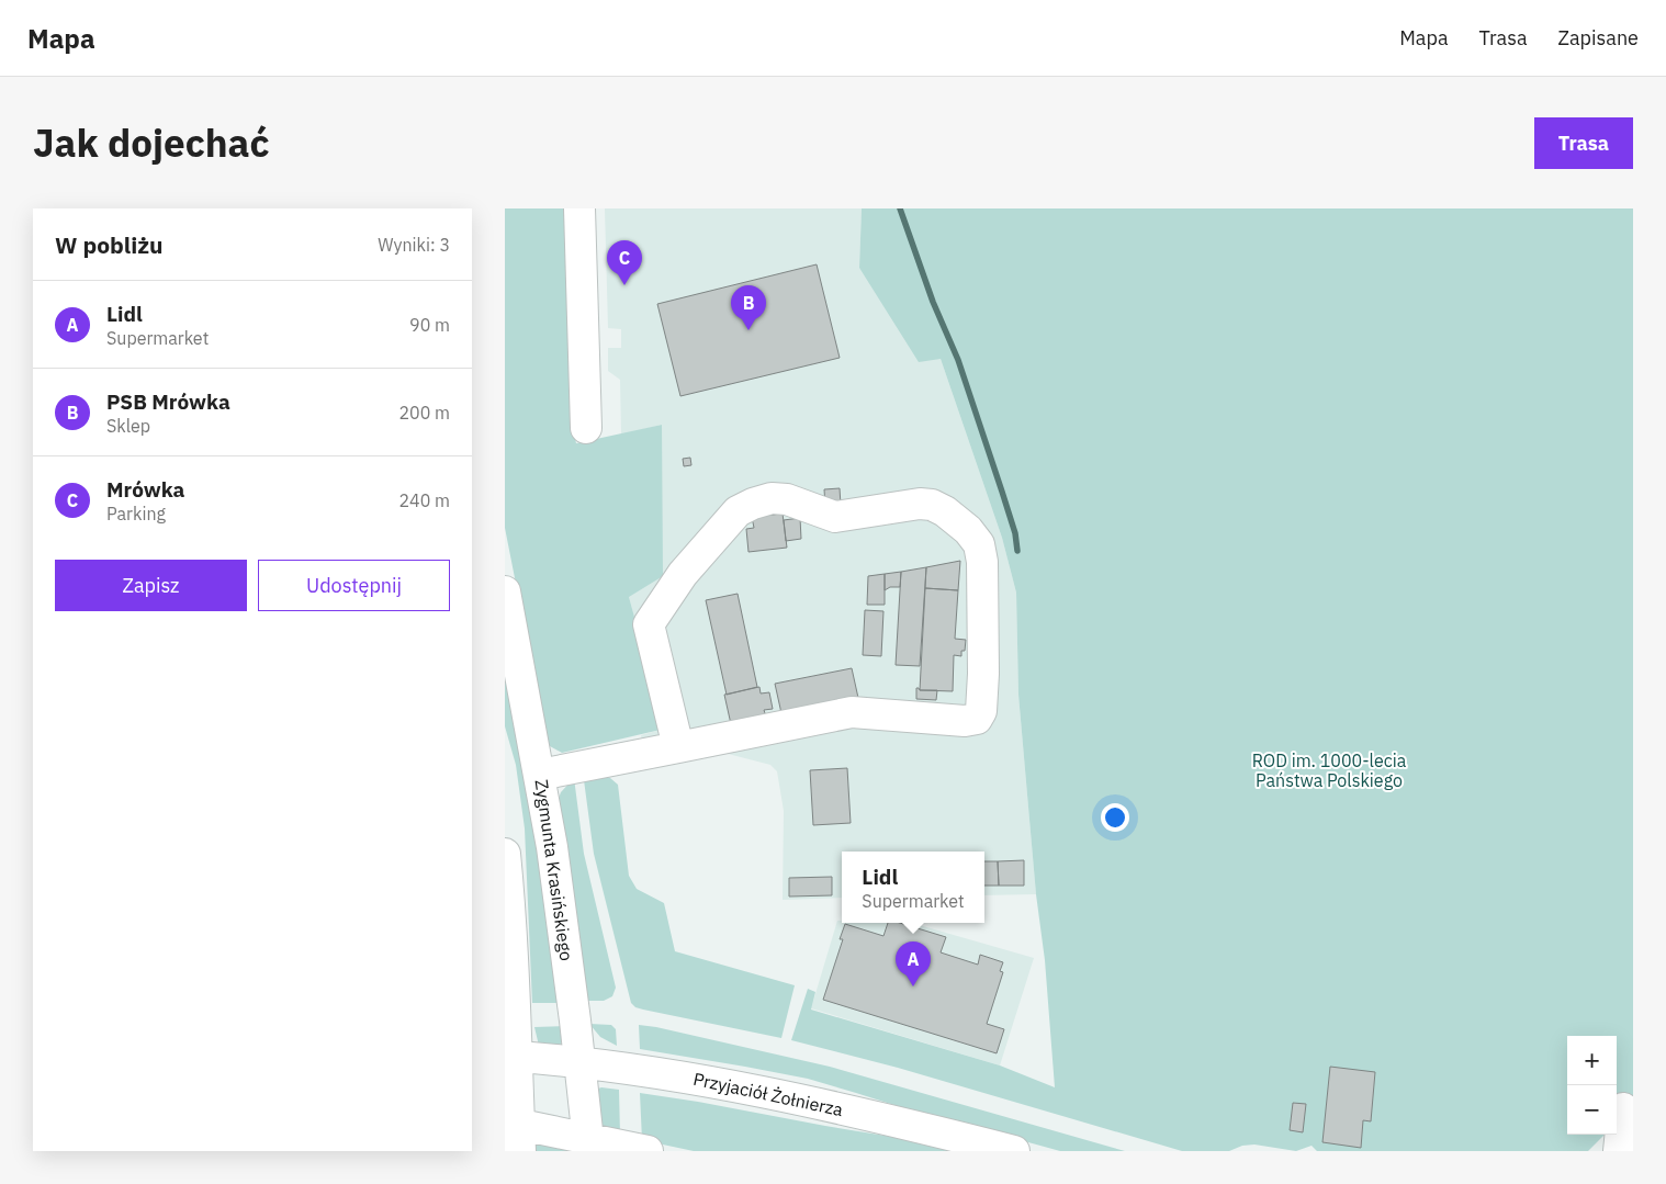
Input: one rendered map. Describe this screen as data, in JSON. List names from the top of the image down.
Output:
{
  "streets": {
    "street": ["Zygmunta Krasińskiego", "Przyjaciół Żołnierza"]
  },
  "crossings": [
    ["Zygmunta Krasińskiego", "Przyjaciół Żołnierza"]
  ],
  "parks": ["ROD im. 1000-lecia Państwa Polskiego"],
  "page": {
    "header": "Mapa",
    "nav": ["Mapa", "Trasa", "Zapisane"],
    "title": "Jak dojechać",
    "buttons": [
      "Trasa",
      ["Zapisz", "Udostępnij"]
    ],
    "heading": ["W pobliżu", "Wyniki: 3"],
    "pins": ["C", "B", "A"],
    "list": [
      {
        "mark": "A",
        "name": "Lidl",
        "note": "Supermarket",
        "value": "90 m"
      },
      {
        "mark": "B",
        "name": "PSB Mrówka",
        "note": "Sklep",
        "value": "200 m"
      },
      {
        "mark": "C",
        "name": "Mrówka",
        "note": "Parking",
        "value": "240 m"
      }
    ],
    "popup": ["Lidl", "Supermarket"],
    "map_buttons": ["+", "−"]
  }
}
